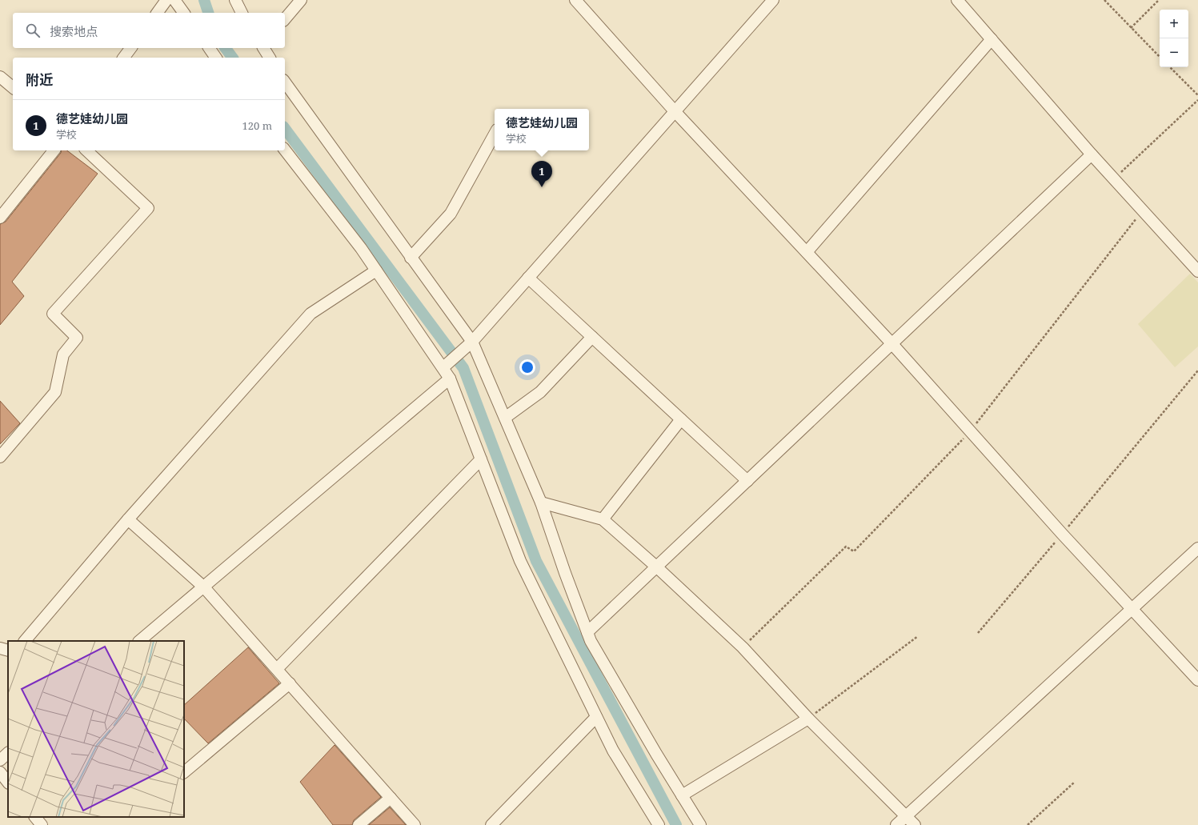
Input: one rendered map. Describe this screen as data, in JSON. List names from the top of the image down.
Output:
{
  "page": {
    "map_buttons": ["+", "−"],
    "search": "搜索地点",
    "heading": "附近",
    "list": [
      {
        "mark": "1",
        "name": "德艺娃幼儿园",
        "note": "学校",
        "value": "120 m"
      }
    ],
    "popup": ["德艺娃幼儿园", "学校"],
    "pins": "1"
  }
}
